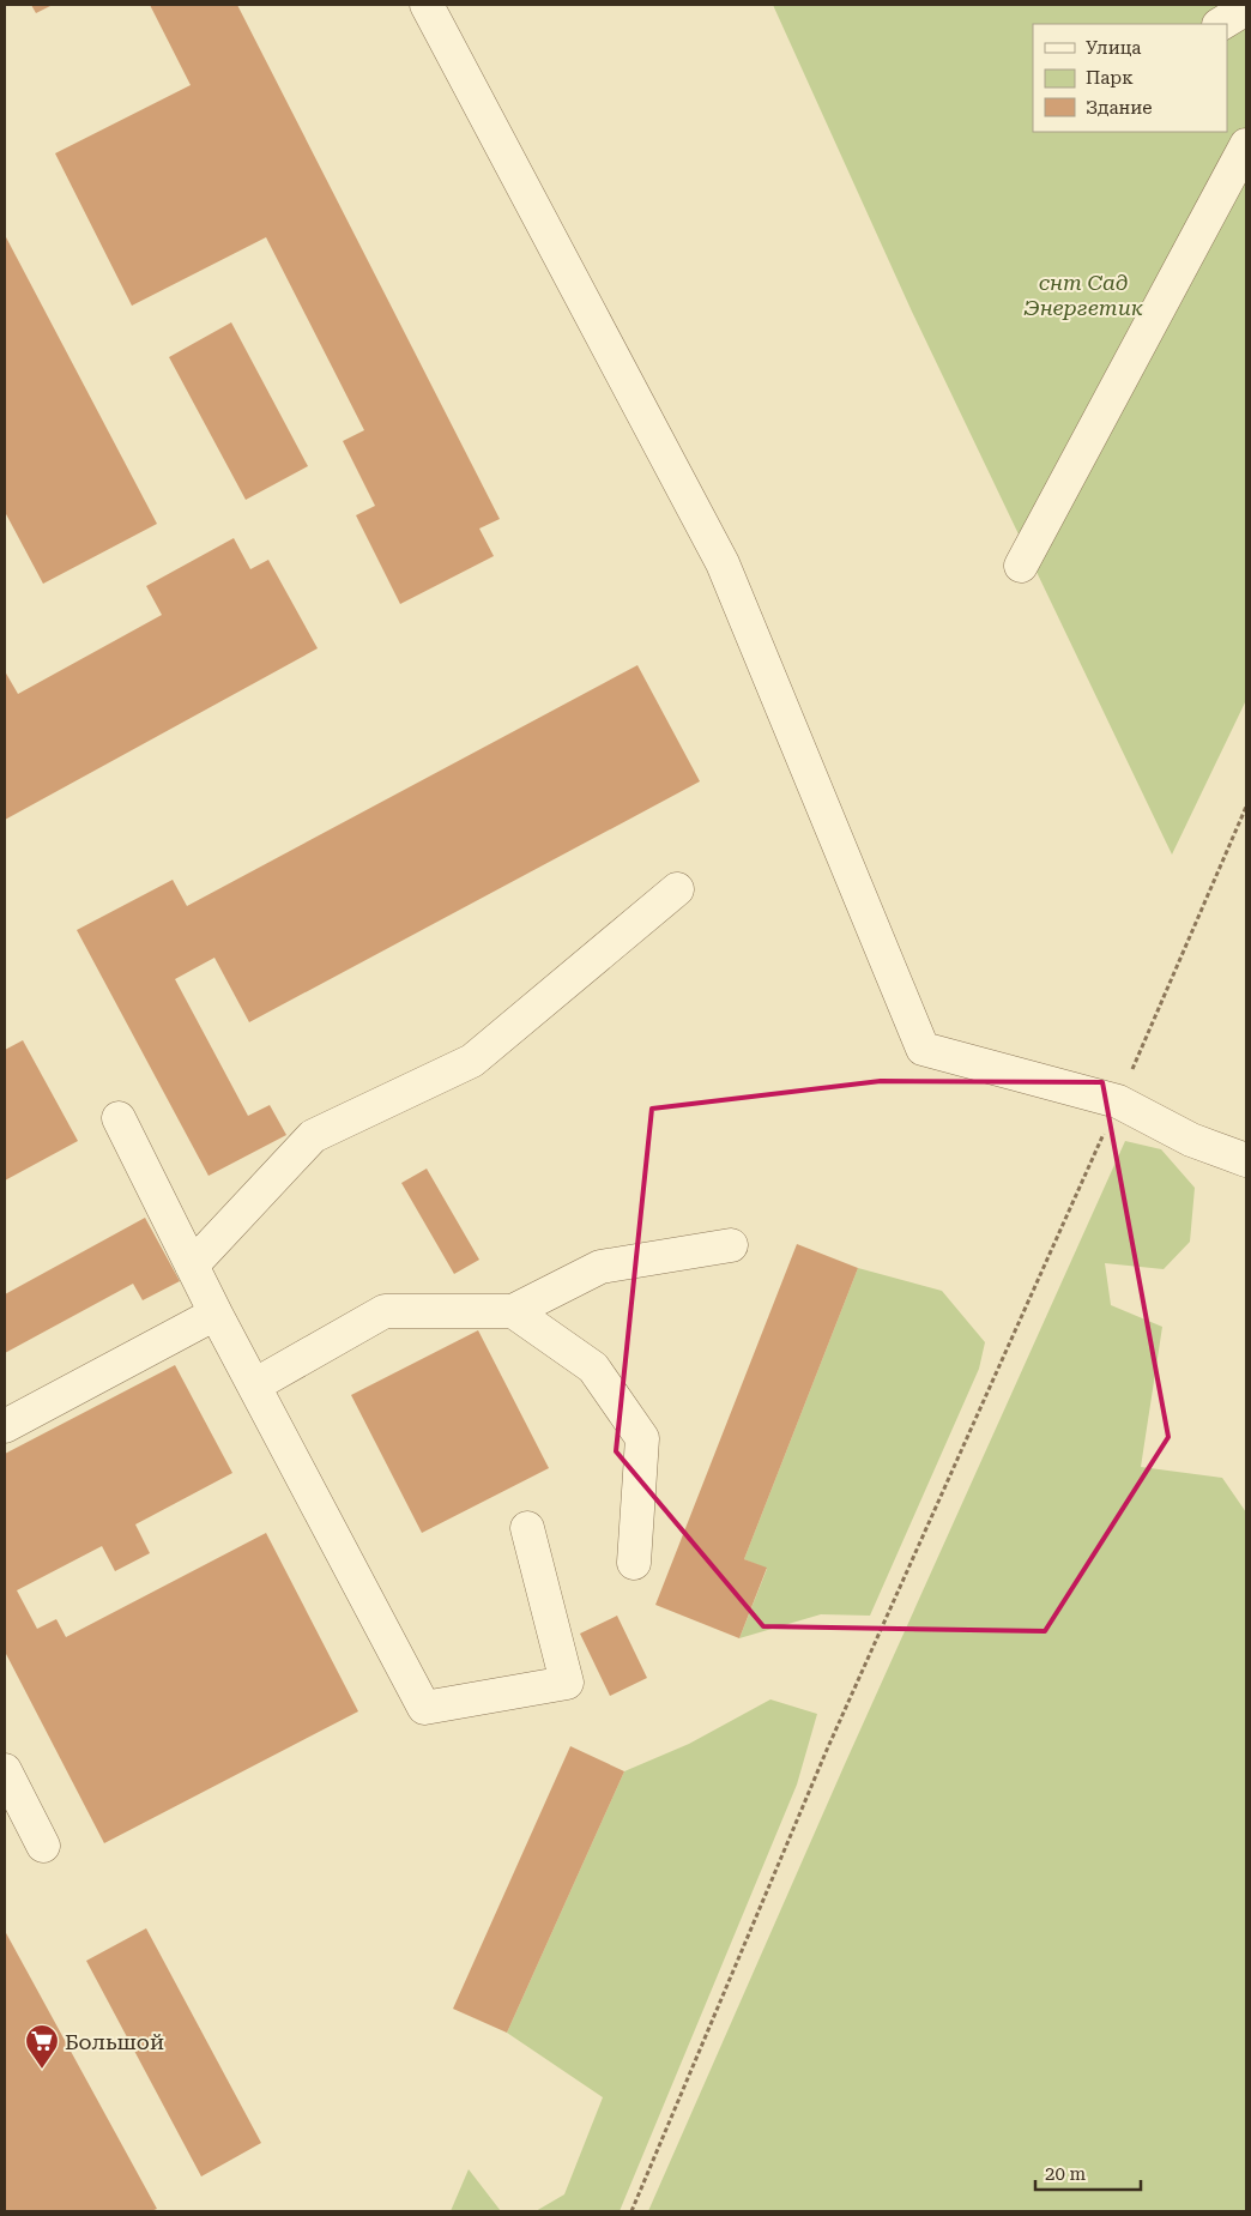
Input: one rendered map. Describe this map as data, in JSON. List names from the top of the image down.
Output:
{
  "parks": ["снт Сад Энергетик"],
  "places": {
    "supermarket": ["Большой"]
  },
  "legend": ["Улица", "Парк", "Здание"],
  "scale_bar": "20 m"
}
